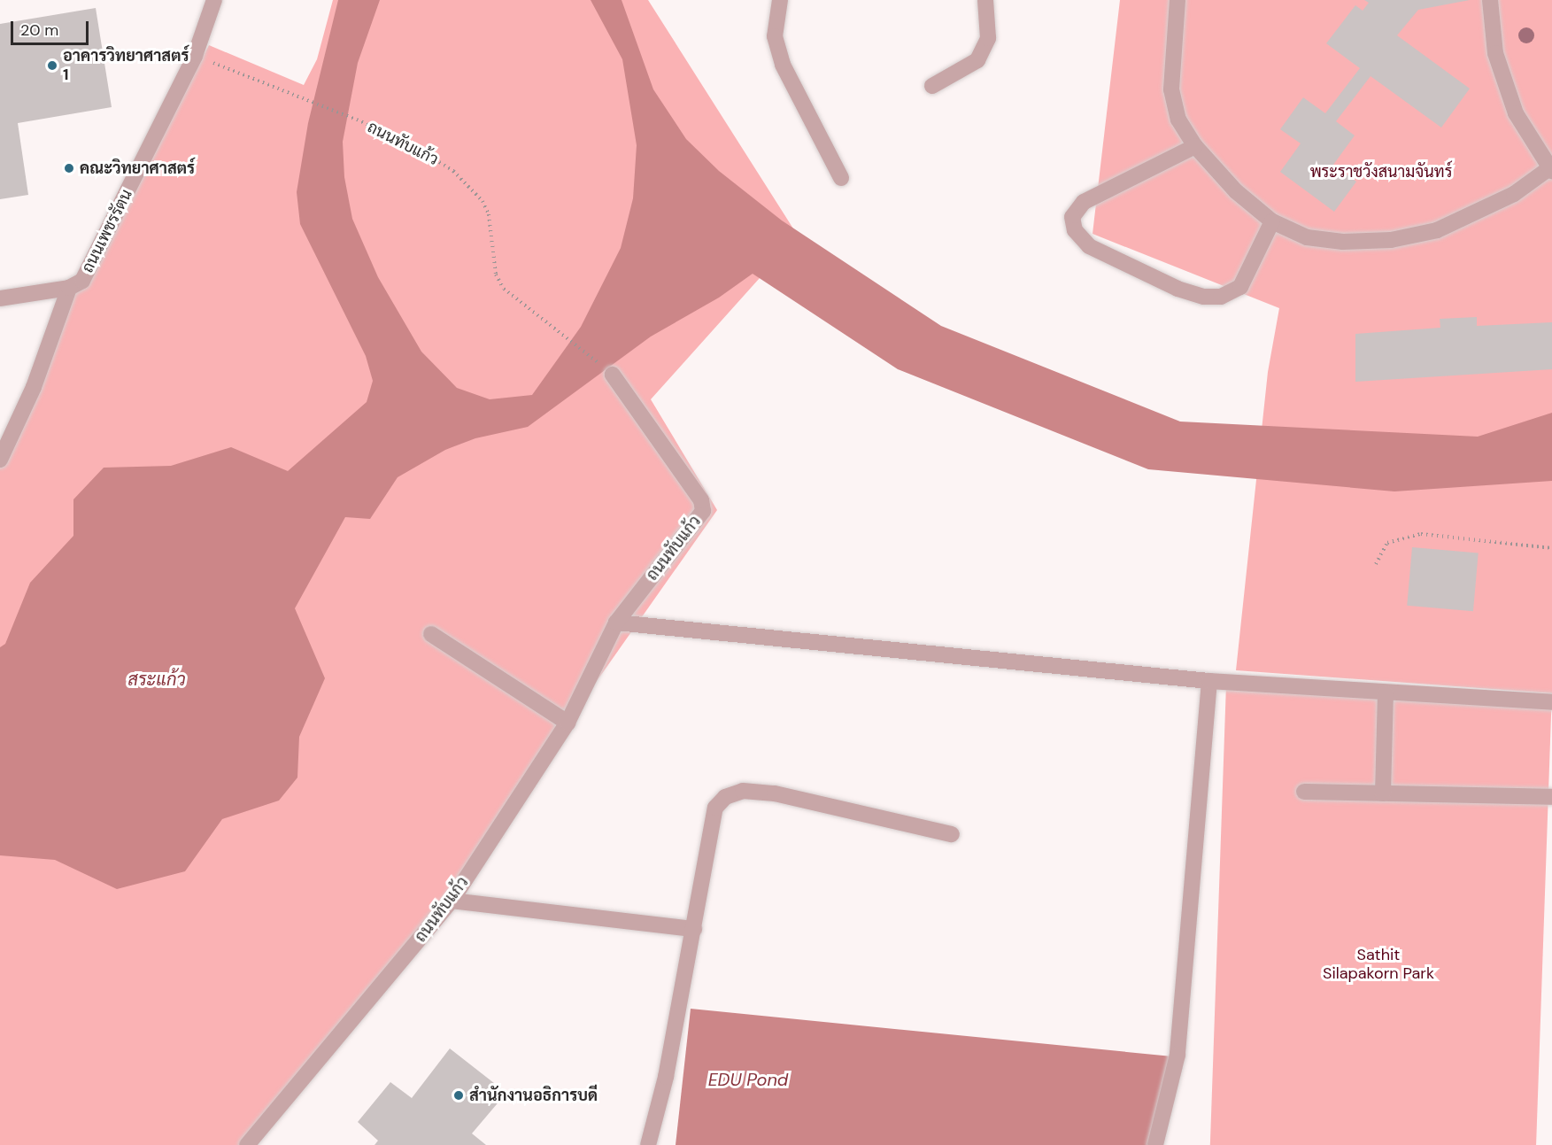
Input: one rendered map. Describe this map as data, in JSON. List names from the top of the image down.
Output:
{
  "streets": {
    "lane": ["ถนนทับแก้ว", "ถนนเพชรรัตน"]
  },
  "crossings": [
    ["ถนนทับแก้ว", "ถนนเพชรรัตน"]
  ],
  "water": ["สระแก้ว", "EDU Pond"],
  "parks": ["พระราชวังสนามจันทร์", "Sathit Silapakorn Park"],
  "places": ["อาคารวิทยาศาสตร์ 1", "คณะวิทยาศาสตร์", "สำนักงานอธิการบดี"],
  "scale_bar": "20 m"
}
